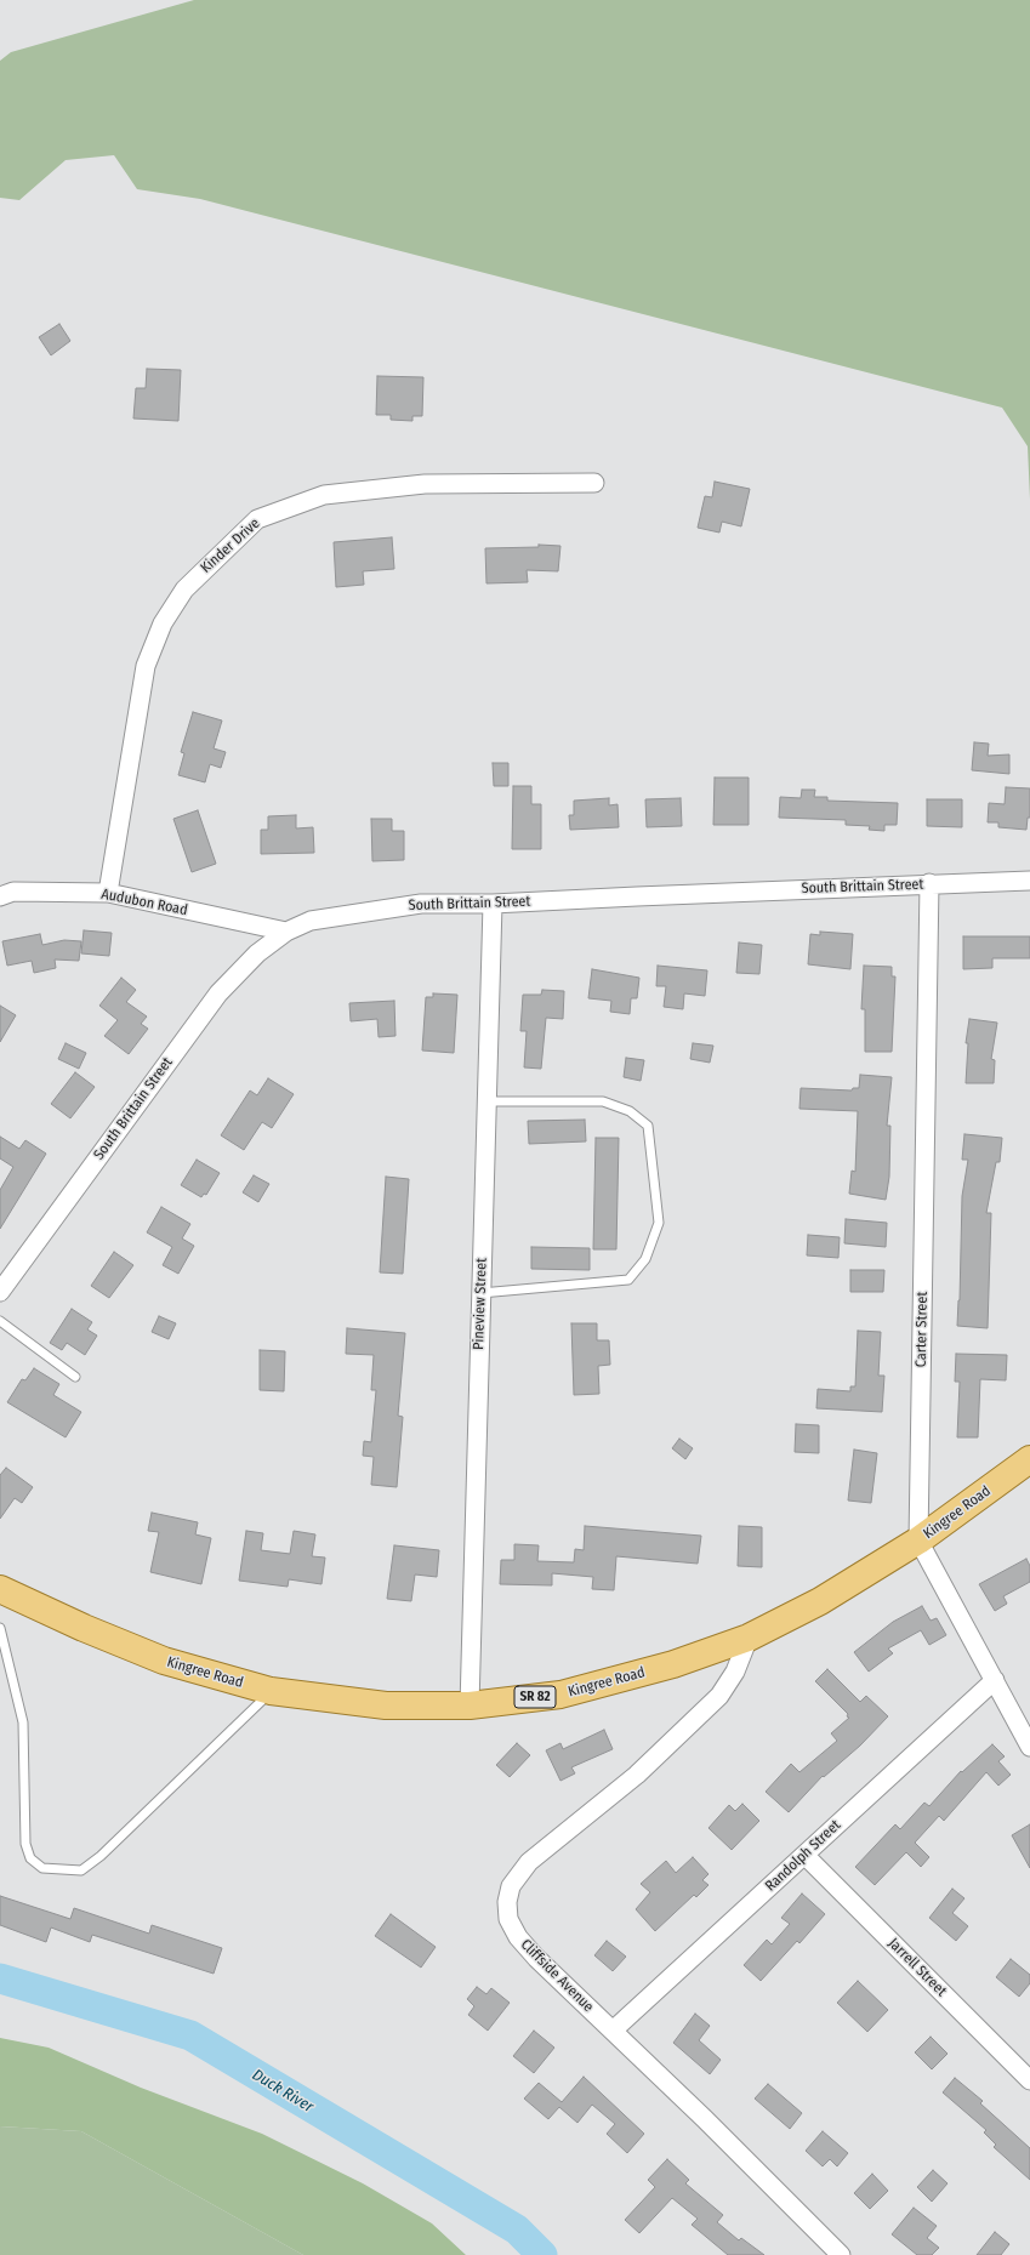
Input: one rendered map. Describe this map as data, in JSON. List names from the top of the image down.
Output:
{
  "streets": {
    "main road": ["Kingree Road", "SR 82"],
    "street": [
      "Kinder Drive",
      "South Brittain Street",
      "Audubon Road",
      "Pineview Street",
      "Carter Street",
      "Randolph Street",
      "Jarrell Street",
      "Cliffside Avenue"
    ]
  },
  "crossings": [
    ["Kinder Drive", "Audubon Road"],
    ["South Brittain Street", "Audubon Road"],
    ["South Brittain Street", "Pineview Street"],
    ["South Brittain Street", "Carter Street"],
    ["Pineview Street", "Kingree Road"],
    ["Carter Street", "Kingree Road"],
    ["Carter Street", "Randolph Street"],
    ["Kingree Road", "Cliffside Avenue"],
    ["Randolph Street", "Jarrell Street"],
    ["Randolph Street", "Cliffside Avenue"]
  ],
  "water": ["Duck River"]
}
